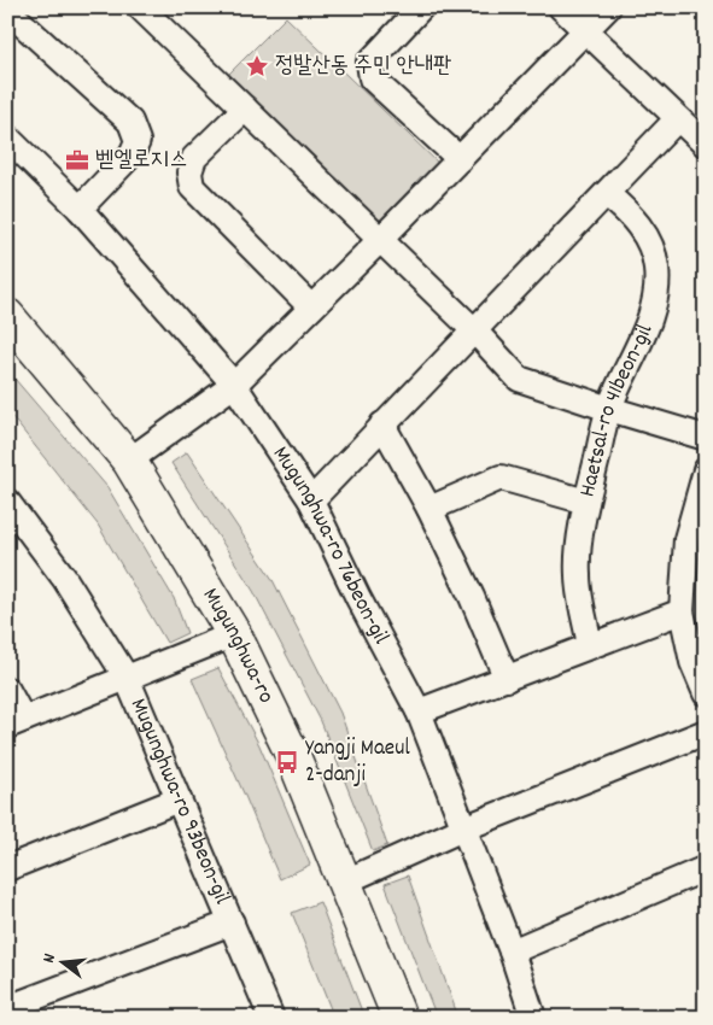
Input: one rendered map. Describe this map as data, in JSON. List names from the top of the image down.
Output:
{
  "streets": {
    "main road": ["Mugunghwa-ro"],
    "street": ["Haetsal-ro 41beon-gil", "Mugunghwa-ro 76beon-gil", "Mugunghwa-ro 93beon-gil"]
  },
  "crossings": [
    ["Mugunghwa-ro", "Mugunghwa-ro 93beon-gil"]
  ],
  "places": {
    "place": ["정발산동 주민 안내판"],
    "office": ["벧엘로지스"],
    "bus stop": ["Yangji Maeul 2-danji"]
  },
  "north": "left"
}
